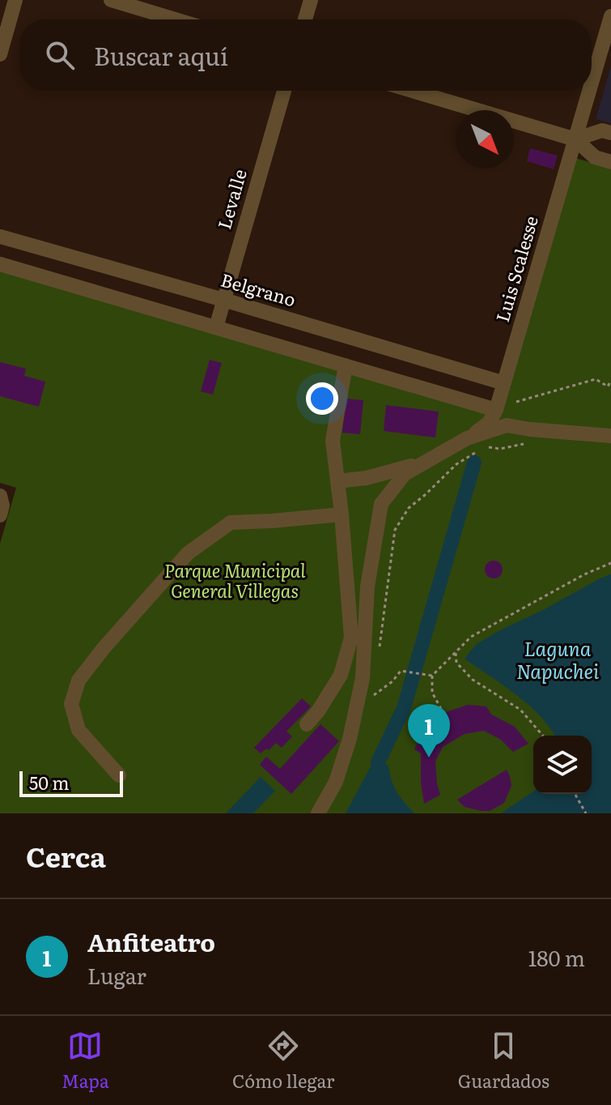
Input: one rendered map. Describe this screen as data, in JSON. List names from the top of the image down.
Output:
{
  "streets": {
    "street": ["Levalle", "Luis Scalesse", "Belgrano"]
  },
  "crossings": [
    ["Levalle", "Belgrano"],
    ["Luis Scalesse", "Belgrano"]
  ],
  "water": ["Laguna Napuchei"],
  "parks": ["Parque Municipal General Villegas"],
  "scale_bar": "50 m",
  "north": "bottom right",
  "page": {
    "search": "Buscar aquí",
    "pins": "1",
    "scale": "50 m",
    "heading": "Cerca",
    "list": [
      {
        "mark": "1",
        "name": "Anfiteatro",
        "note": "Lugar",
        "value": "180 m"
      }
    ],
    "nav": ["Mapa", "Cómo llegar", "Guardados"]
  }
}
